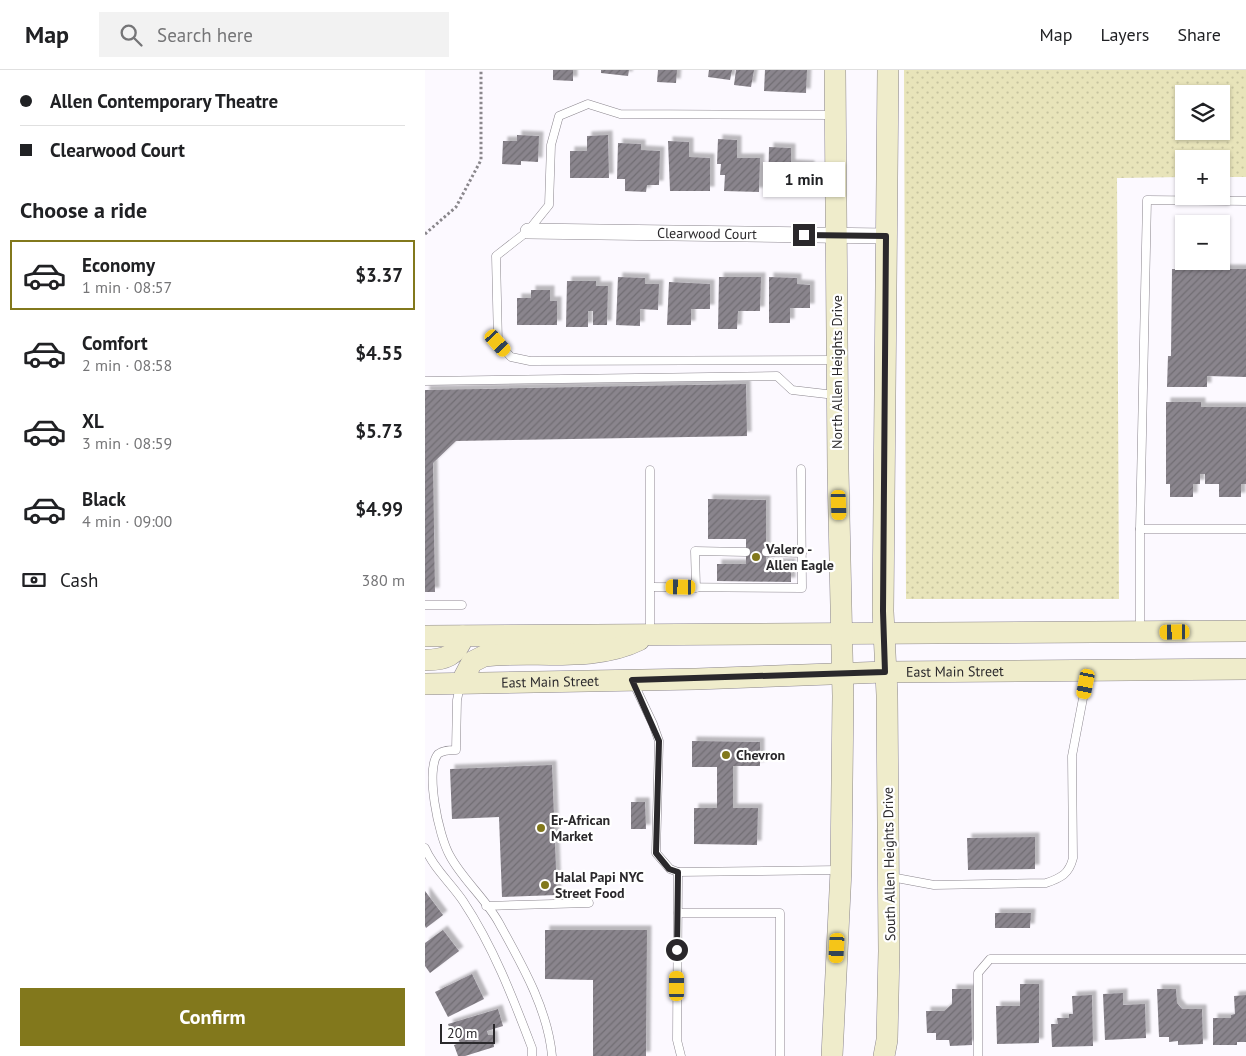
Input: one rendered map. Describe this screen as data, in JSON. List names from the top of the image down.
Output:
{
  "streets": {
    "main road": ["North Allen Heights Drive", "East Main Street", "South Allen Heights Drive"],
    "street": ["Clearwood Court"]
  },
  "crossings": [
    ["Clearwood Court", "North Allen Heights Drive"],
    ["North Allen Heights Drive", "East Main Street"],
    ["East Main Street", "South Allen Heights Drive"]
  ],
  "places": [
    "Valero - Allen Eagle",
    "Chevron",
    "Er-African Market",
    "Halal Papi NYC Street Food"
  ],
  "scale_bar": "20 m",
  "page": {
    "header": "Map",
    "search": "Search here",
    "nav": ["Map", "Layers", "Share"],
    "banner": ["Allen Contemporary Theatre", "Clearwood Court"],
    "map_buttons": ["+", "−"],
    "bubble": "1 min",
    "heading": "Choose a ride",
    "list": [
      {
        "name": "Economy",
        "note": "1 min · 08:57",
        "value": "$3.37"
      },
      {
        "name": "Comfort",
        "note": "2 min · 08:58",
        "value": "$4.55"
      },
      {
        "name": "XL",
        "note": "3 min · 08:59",
        "value": "$5.73"
      },
      {
        "name": "Black",
        "note": "4 min · 09:00",
        "value": "$4.99"
      }
    ],
    "pay": ["Cash", "380 m"],
    "buttons": "Confirm",
    "scale": "20 m"
  }
}
